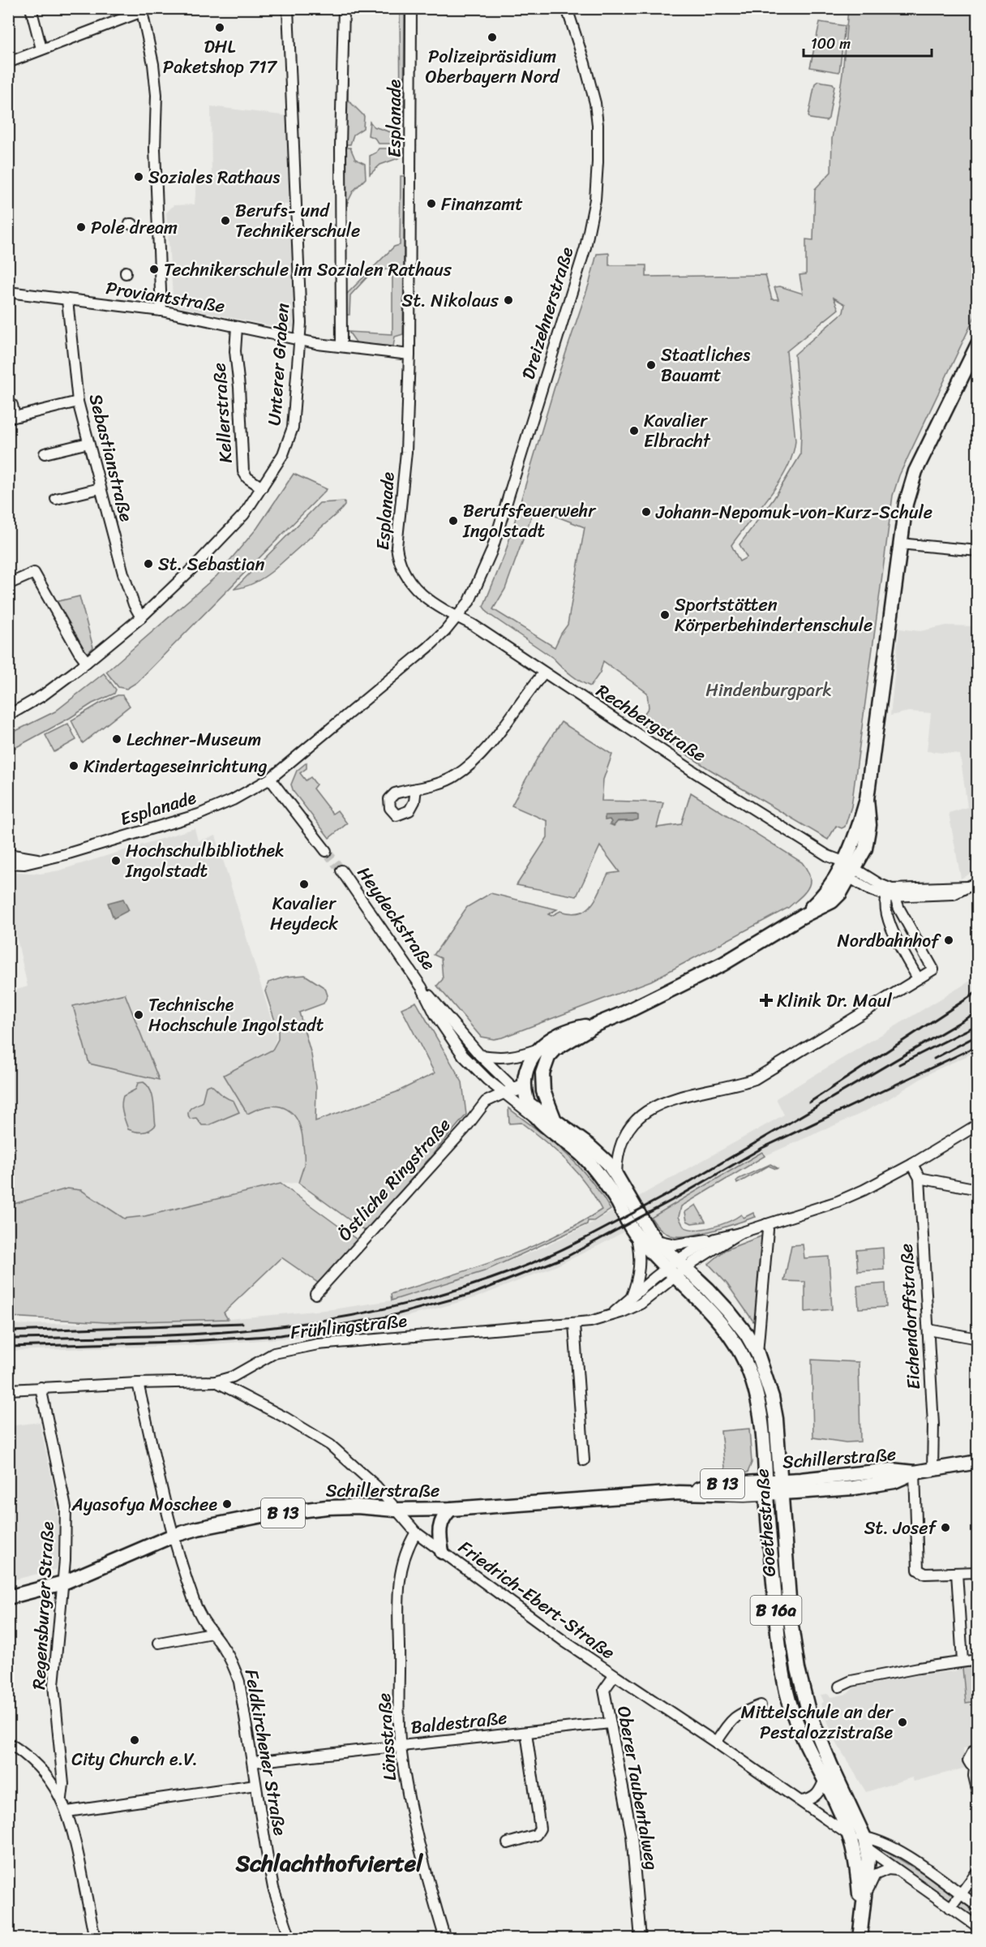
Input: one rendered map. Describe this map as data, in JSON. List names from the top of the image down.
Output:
{
  "streets": {
    "main road": [
      "Heydeckstraße",
      "Schillerstraße",
      "B 13",
      "Goethestraße",
      "B 16a"
    ],
    "street": [
      "Esplanade",
      "Proviantstraße",
      "Dreizehnerstraße",
      "Unterer Graben",
      "Kellerstraße",
      "Sebastianstraße",
      "Rechbergstraße",
      "Östliche Ringstraße",
      "Eichendorffstraße",
      "Frühlingstraße",
      "Friedrich-Ebert-Straße",
      "Regensburger Straße",
      "Baldestraße",
      "Lönsstraße",
      "Feldkirchener Straße",
      "Oberer Taubentalweg"
    ]
  },
  "crossings": [
    ["Esplanade", "Proviantstraße"],
    ["Esplanade", "Dreizehnerstraße"],
    ["Esplanade", "Rechbergstraße"],
    ["Proviantstraße", "Unterer Graben"],
    ["Proviantstraße", "Kellerstraße"],
    ["Proviantstraße", "Sebastianstraße"],
    ["Dreizehnerstraße", "Rechbergstraße"],
    ["Unterer Graben", "Kellerstraße"],
    ["Unterer Graben", "Sebastianstraße"],
    ["Rechbergstraße", "B 13"],
    ["Heydeckstraße", "Östliche Ringstraße"],
    ["Heydeckstraße", "Frühlingstraße"],
    ["Heydeckstraße", "B 13"],
    ["Heydeckstraße", "Goethestraße"],
    ["Östliche Ringstraße", "B 13"],
    ["Eichendorffstraße", "Schillerstraße"],
    ["Frühlingstraße", "B 13"],
    ["Frühlingstraße", "Goethestraße"],
    ["Frühlingstraße", "Friedrich-Ebert-Straße"],
    ["Frühlingstraße", "Regensburger Straße"],
    ["Frühlingstraße", "Feldkirchener Straße"],
    ["Schillerstraße", "Goethestraße"],
    ["Schillerstraße", "Friedrich-Ebert-Straße"],
    ["Schillerstraße", "Regensburger Straße"],
    ["Schillerstraße", "Feldkirchener Straße"],
    ["B 13", "Goethestraße"],
    ["Goethestraße", "Friedrich-Ebert-Straße"],
    ["Friedrich-Ebert-Straße", "Lönsstraße"],
    ["Friedrich-Ebert-Straße", "Oberer Taubentalweg"],
    ["Baldestraße", "Lönsstraße"],
    ["Baldestraße", "Feldkirchener Straße"],
    ["Baldestraße", "Oberer Taubentalweg"]
  ],
  "districts": ["Schlachthofviertel"],
  "parks": ["Hindenburgpark"],
  "places": {
    "other": [
      "DHL Paketshop 717",
      "Polizeipräsidium Oberbayern Nord",
      "Soziales Rathaus",
      "Finanzamt",
      "Berufs- und Technikerschule",
      "Pole dream",
      "Technikerschule im Sozialen Rathaus",
      "St. Nikolaus",
      "Staatliches Bauamt",
      "Kavalier Elbracht",
      "Johann-Nepomuk-von-Kurz-Schule",
      "Berufsfeuerwehr Ingolstadt",
      "St. Sebastian",
      "Sportstätten Körperbehindertenschule",
      "Lechner-Museum",
      "Kindertageseinrichtung",
      "Hochschulbibliothek Ingolstadt",
      "Kavalier Heydeck",
      "Nordbahnhof",
      "Technische Hochschule Ingolstadt",
      "Ayasofya Moschee",
      "St. Josef",
      "Mittelschule an der Pestalozzistraße",
      "City Church e.V."
    ],
    "health": ["Klinik Dr. Maul"]
  },
  "scale_bar": "100 m"
}
